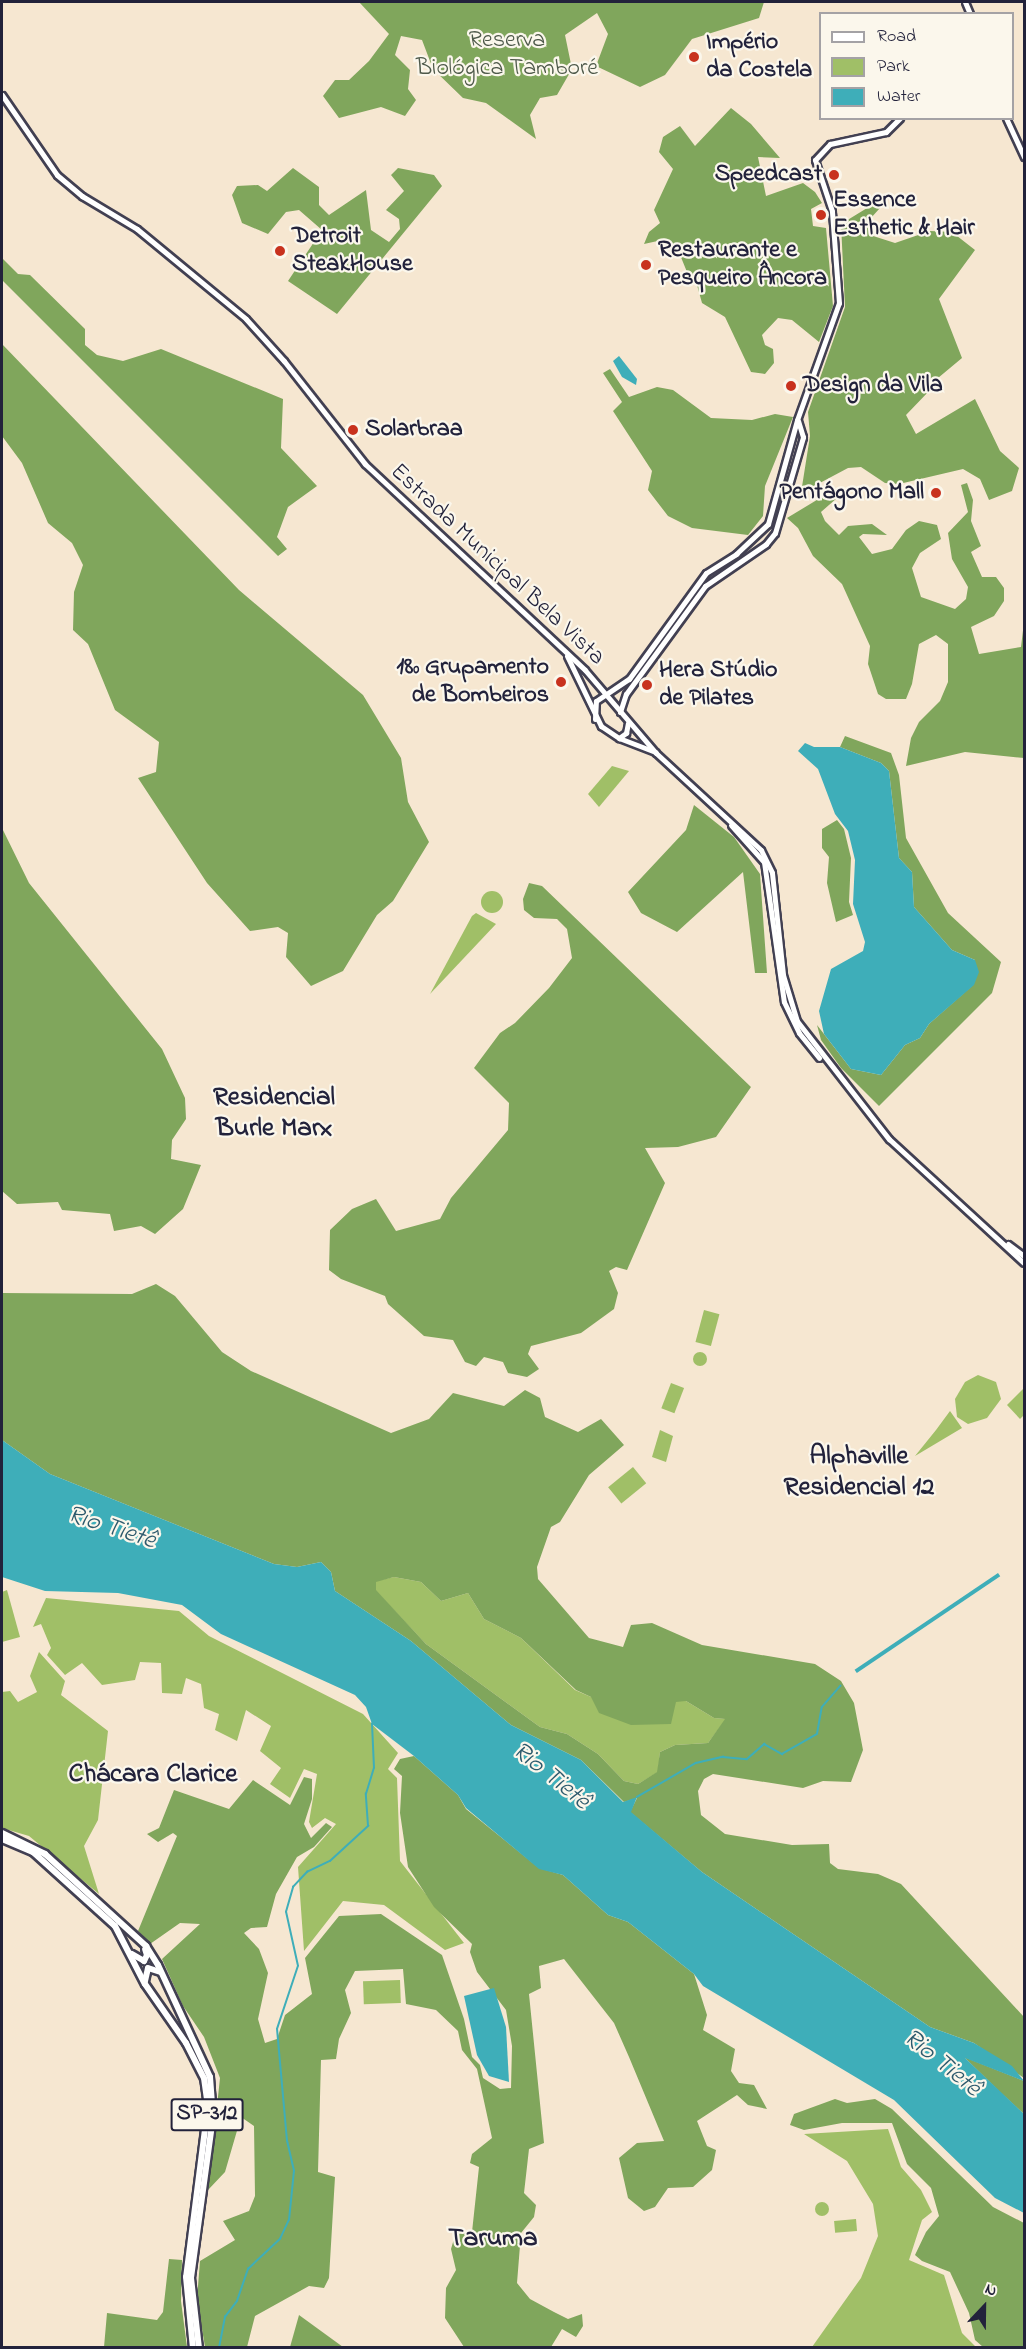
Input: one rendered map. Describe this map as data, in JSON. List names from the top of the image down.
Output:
{
  "streets": {
    "main road": ["Estrada Municipal Bela Vista", "SP-312"]
  },
  "districts": [
    "Residencial Burle Marx",
    "Alphaville Residencial 12",
    "Chácara Clarice",
    "Taruma"
  ],
  "water": ["Rio Tietê"],
  "parks": ["Reserva Biológica Tamboré"],
  "places": [
    "Império da Costela",
    "Speedcast",
    "Essence Esthetic & Hair",
    "Detroit SteakHouse",
    "Restaurante e Pesqueiro Âncora",
    "Design da Vila",
    "Solarbraa",
    "Pentágono Mall",
    "18º Grupamento de Bombeiros",
    "Hera Stúdio de Pilates"
  ],
  "legend": ["Road", "Park", "Water"],
  "north": "top"
}
